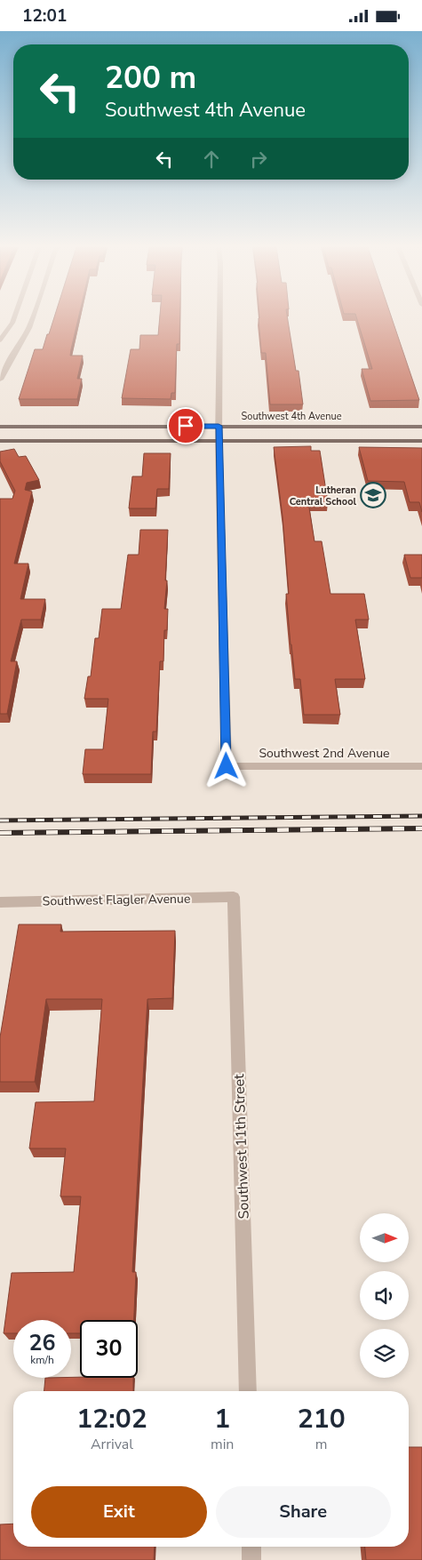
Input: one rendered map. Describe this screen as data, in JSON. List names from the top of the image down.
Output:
{
  "streets": {
    "main road": ["Southwest 4th Avenue"],
    "street": ["Southwest 2nd Avenue", "Southwest Flagler Avenue", "Southwest 11th Street"]
  },
  "crossings": [
    ["Southwest Flagler Avenue", "Southwest 11th Street"]
  ],
  "places": {
    "school or university": ["Lutheran Central School"]
  },
  "north": "right",
  "page": {
    "status": "12:01",
    "turn": ["200 m", "Southwest 4th Avenue"],
    "speed": "26 km/h",
    "limit": "30",
    "eta": [
      "12:02",
      "Arrival",
      "1",
      "min",
      "210",
      "m"
    ],
    "buttons": ["Exit", "Share"]
  }
}
